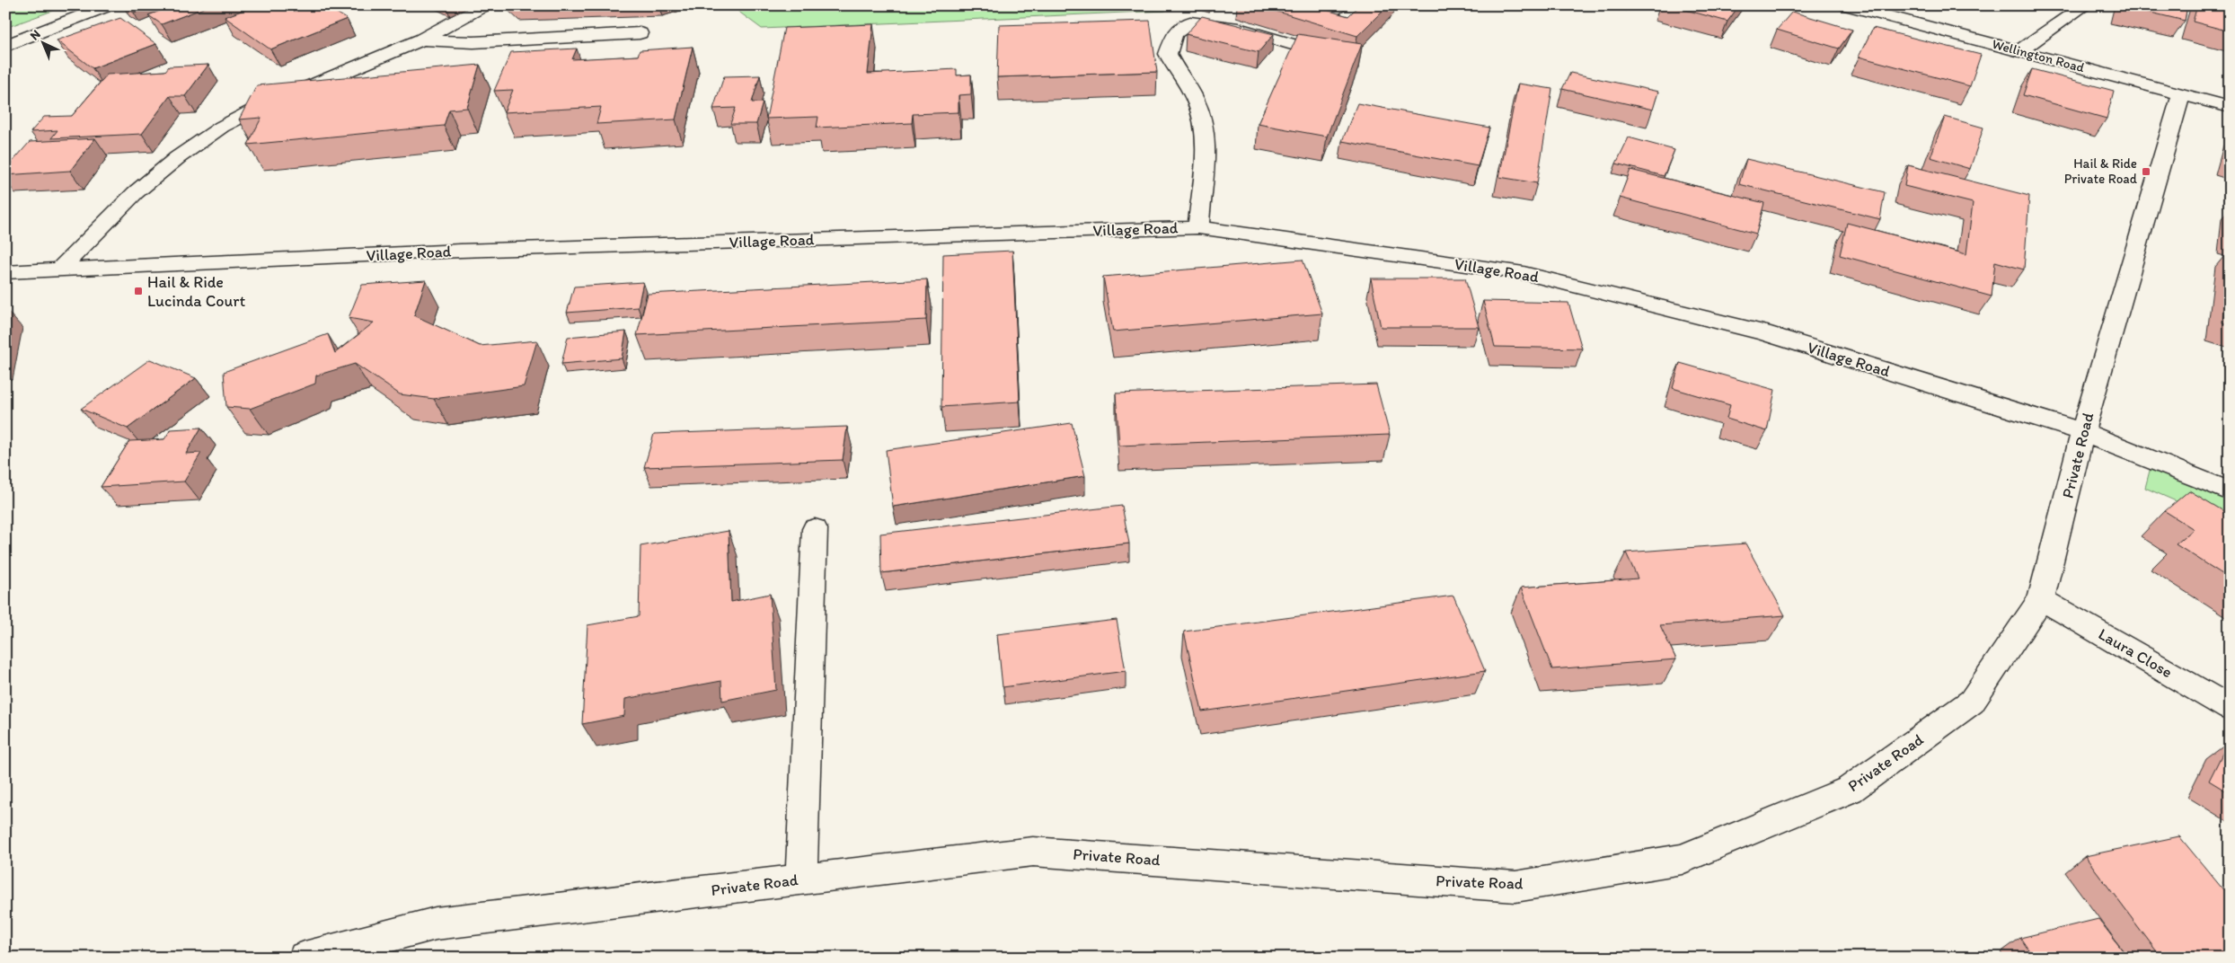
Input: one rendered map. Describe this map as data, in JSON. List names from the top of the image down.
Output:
{
  "streets": {
    "street": [
      "Wellington Road",
      "Village Road",
      "Private Road",
      "Laura Close"
    ]
  },
  "crossings": [
    ["Wellington Road", "Private Road"],
    ["Village Road", "Private Road"],
    ["Private Road", "Laura Close"]
  ],
  "places": {
    "transit": ["Hail & Ride Private Road", "Hail & Ride Lucinda Court"]
  },
  "north": "top left"
}
